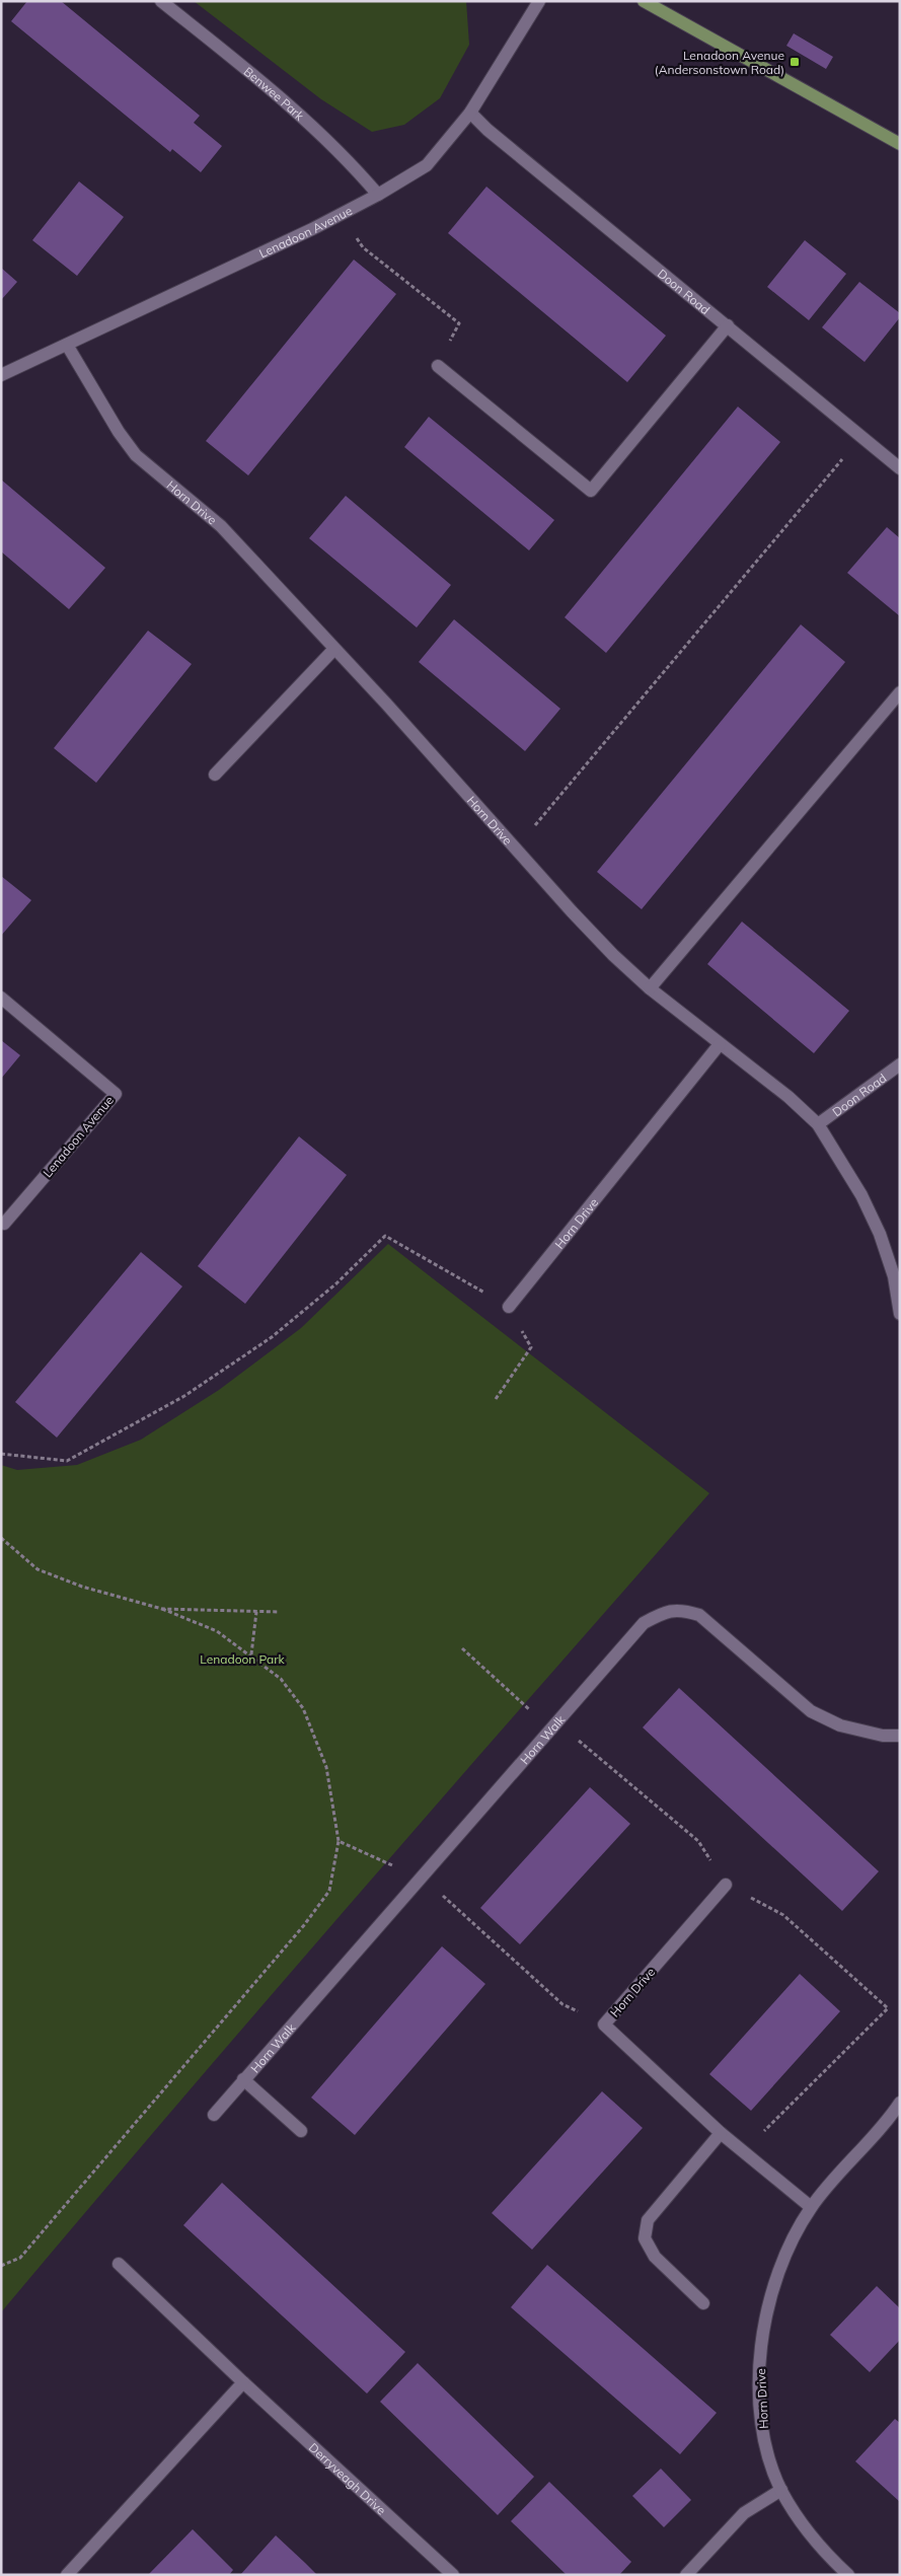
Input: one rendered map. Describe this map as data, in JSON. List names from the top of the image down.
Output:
{
  "streets": {
    "street": [
      "Benwee Park",
      "Lenadoon Avenue",
      "Doon Road",
      "Horn Drive",
      "Horn Walk",
      "Derryveagh Drive"
    ]
  },
  "crossings": [
    ["Benwee Park", "Lenadoon Avenue"],
    ["Lenadoon Avenue", "Doon Road"],
    ["Lenadoon Avenue", "Horn Drive"],
    ["Doon Road", "Horn Drive"]
  ],
  "parks": ["Lenadoon Park"],
  "places": {
    "transit": ["Lenadoon Avenue (Andersonstown Road)"]
  }
}
